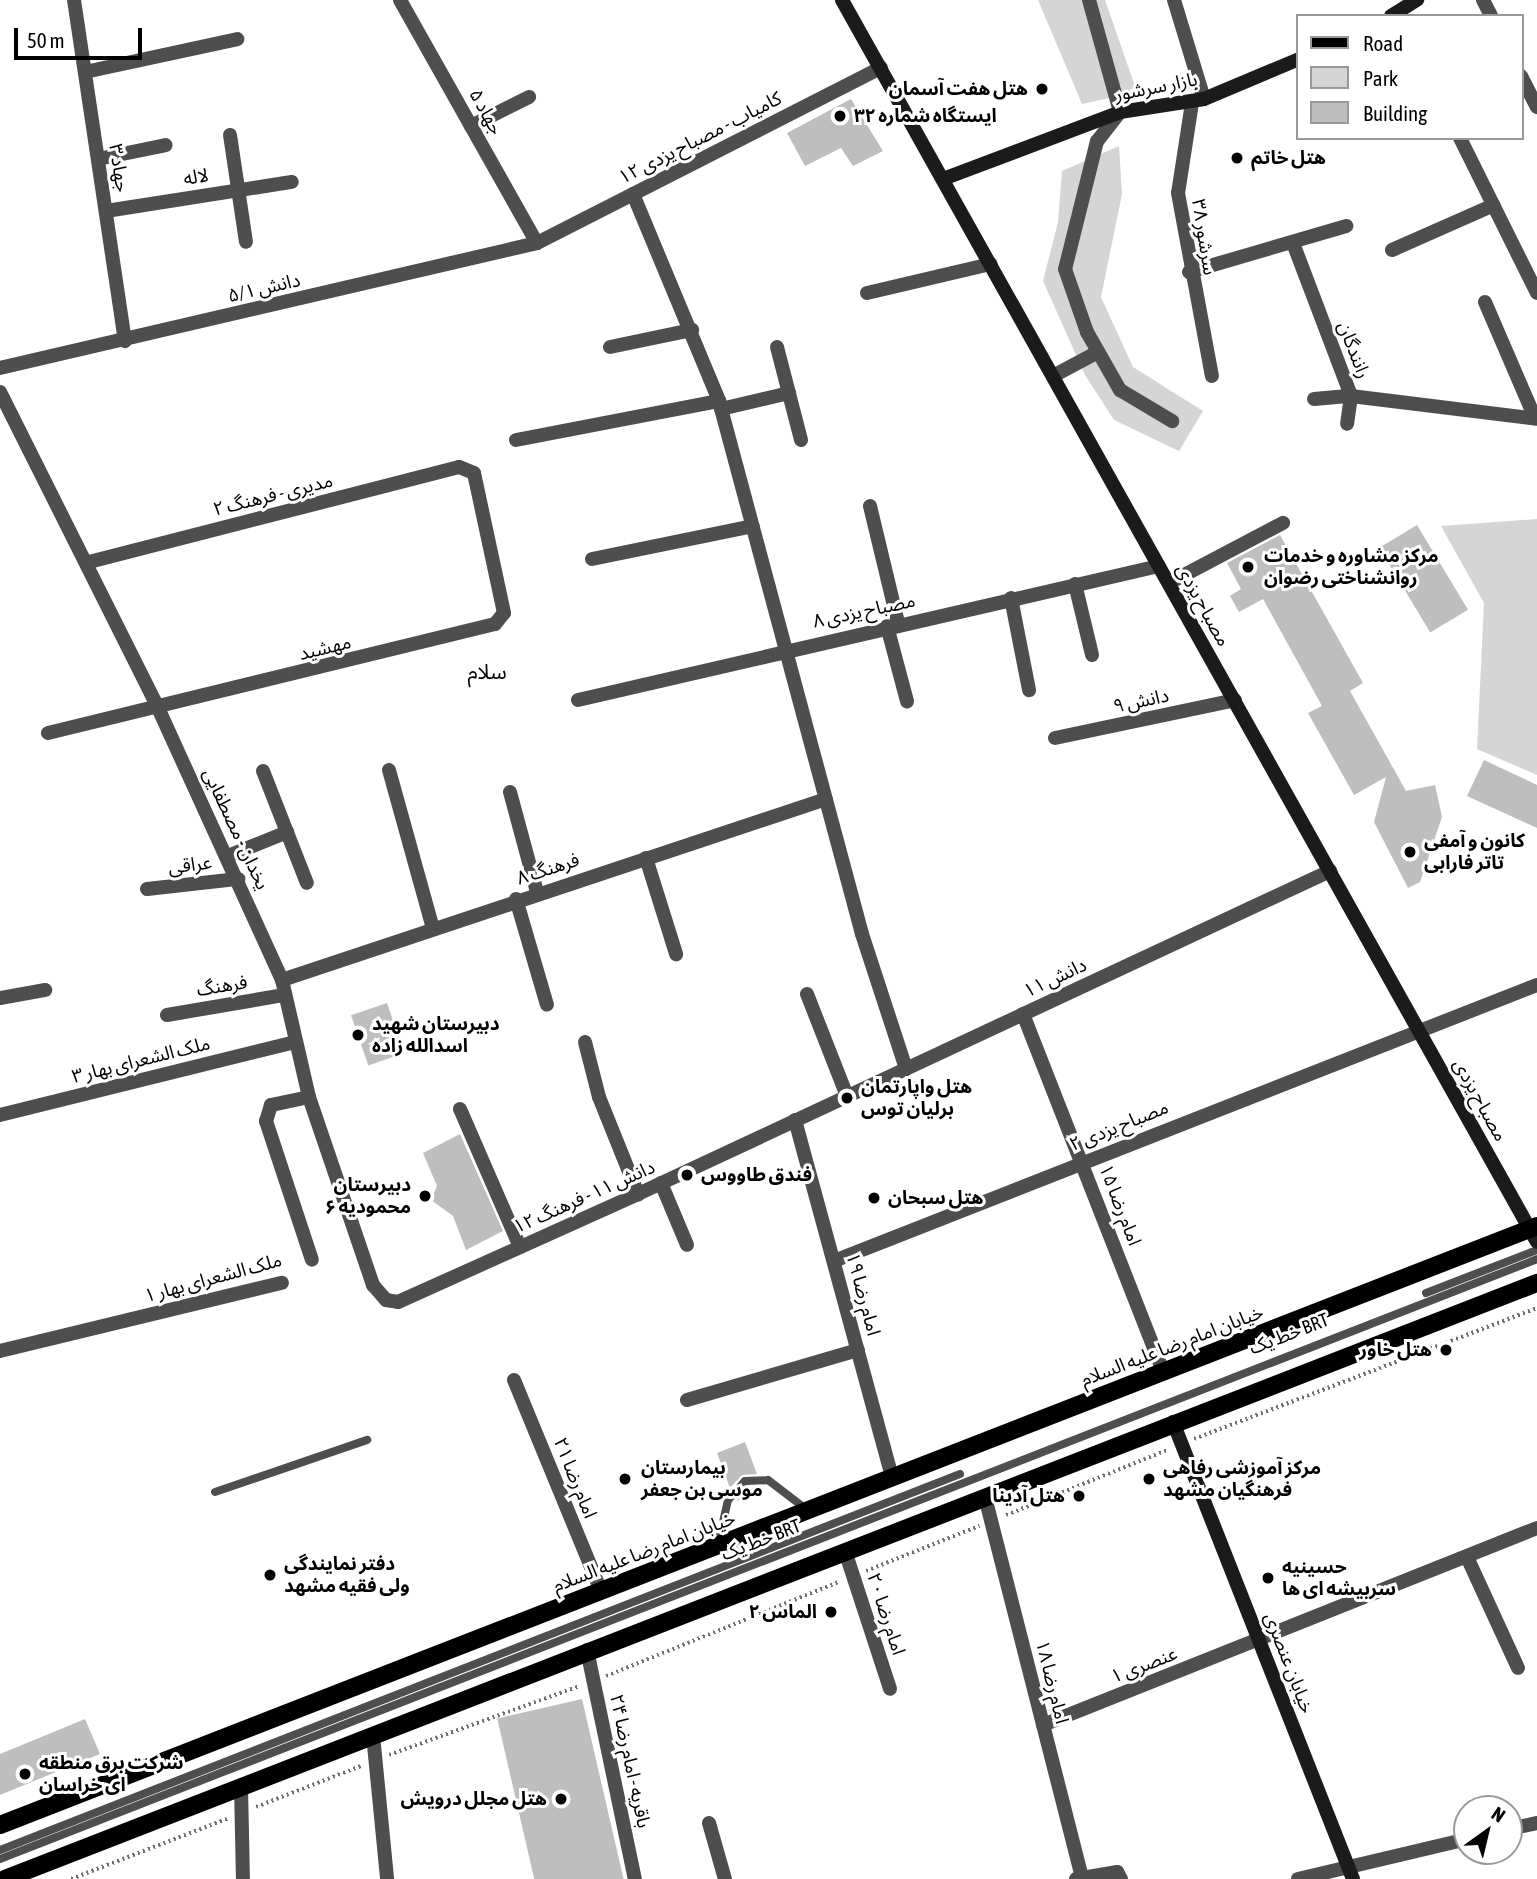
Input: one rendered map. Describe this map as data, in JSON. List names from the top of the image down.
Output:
{
  "streets": {
    "main road": [
      "بازار سرشور",
      "مصباح یزدی",
      "خیابان امام رضا علیه السلام",
      "خیابان عنصری"
    ],
    "street": [
      "جهاد ۵",
      "کامیاب - مصباح یزدی ۱۲",
      "جهاد ۳",
      "لاله",
      "سرشور ۳۸",
      "دانش ۵/۱",
      "رانندگان",
      "مدیری - فرهنگ ۲",
      "مصباح یزدی ۸",
      "مهشید",
      "دانش ۹",
      "یخدان - مصطفایی",
      "عراقی",
      "فرهنگ ۸",
      "دانش ۱۱",
      "فرهنگ",
      "ملک الشعرای بهار ۳",
      "مصباح یزدی ۲",
      "دانش ۱۱ - فرهنگ ۱۲",
      "امام رضا ۱۵",
      "ملک الشعرای بهار ۱",
      "امام رضا ۱۹",
      "امام رضا ۲۱",
      "امام رضا ۲۰",
      "عنصری ۱",
      "امام رضا ۱۸",
      "باقریه - امام رضا ۲۴"
    ],
    "lane": ["خط یک BRT"]
  },
  "crossings": [
    ["بازار سرشور", "سرشور ۳۸"],
    ["بازار سرشور", "مصباح یزدی"],
    ["جهاد ۵", "کامیاب - مصباح یزدی ۱۲"],
    ["جهاد ۵", "دانش ۵/۱"],
    ["کامیاب - مصباح یزدی ۱۲", "دانش ۵/۱"],
    ["کامیاب - مصباح یزدی ۱۲", "مصباح یزدی"],
    ["جهاد ۳", "لاله"],
    ["جهاد ۳", "دانش ۵/۱"],
    ["مدیری - فرهنگ ۲", "مهشید"],
    ["مدیری - فرهنگ ۲", "یخدان - مصطفایی"],
    ["مصباح یزدی", "مصباح یزدی ۸"],
    ["مصباح یزدی", "دانش ۹"],
    ["مصباح یزدی", "دانش ۱۱"],
    ["مصباح یزدی", "مصباح یزدی ۲"],
    ["مصباح یزدی", "خیابان امام رضا علیه السلام"],
    ["مهشید", "یخدان - مصطفایی"],
    ["یخدان - مصطفایی", "عراقی"],
    ["یخدان - مصطفایی", "فرهنگ ۸"],
    ["یخدان - مصطفایی", "فرهنگ"],
    ["یخدان - مصطفایی", "ملک الشعرای بهار ۳"],
    ["یخدان - مصطفایی", "دانش ۱۱ - فرهنگ ۱۲"],
    ["یخدان - مصطفایی", "ملک الشعرای بهار ۱"],
    ["فرهنگ ۸", "فرهنگ"],
    ["دانش ۱۱", "دانش ۱۱ - فرهنگ ۱۲"],
    ["دانش ۱۱", "امام رضا ۱۵"],
    ["دانش ۱۱", "امام رضا ۱۹"],
    ["مصباح یزدی ۲", "امام رضا ۱۵"],
    ["مصباح یزدی ۲", "امام رضا ۱۹"],
    ["دانش ۱۱ - فرهنگ ۱۲", "امام رضا ۱۹"],
    ["امام رضا ۱۵", "خیابان امام رضا علیه السلام"],
    ["امام رضا ۱۹", "خیابان امام رضا علیه السلام"],
    ["خیابان امام رضا علیه السلام", "امام رضا ۲۱"],
    ["خیابان عنصری", "عنصری ۱"],
    ["عنصری ۱", "امام رضا ۱۸"]
  ],
  "districts": ["سلام"],
  "places": [
    "هتل هفت آسمان",
    "ایستگاه شماره ۳۲",
    "هتل خاتم",
    "مرکز مشاوره و خدمات روانشناختی رضوان",
    "کانون و آمفی تاتر فارابی",
    "دبیرستان شهید اسدالله زاده",
    "هتل واپارتمان برلیان توس",
    "فندق طاووس",
    "دبیرستان محمودیه ۶",
    "هتل سبحان",
    "هتل خاور",
    "بیمارستان موسی بن جعفر",
    "مرکز آموزشی رفاهی فرهنگیان مشهد",
    "هتل آدینا",
    "دفتر نمایندگی ولی فقیه مشهد",
    "حسینیه سربیشه ای ها",
    "الماس ۲",
    "شرکت برق منطقه ای خراسان",
    "هتل مجلل درویش"
  ],
  "legend": ["Road", "Park", "Building"],
  "scale_bar": "50 m",
  "north": "top right"
}
